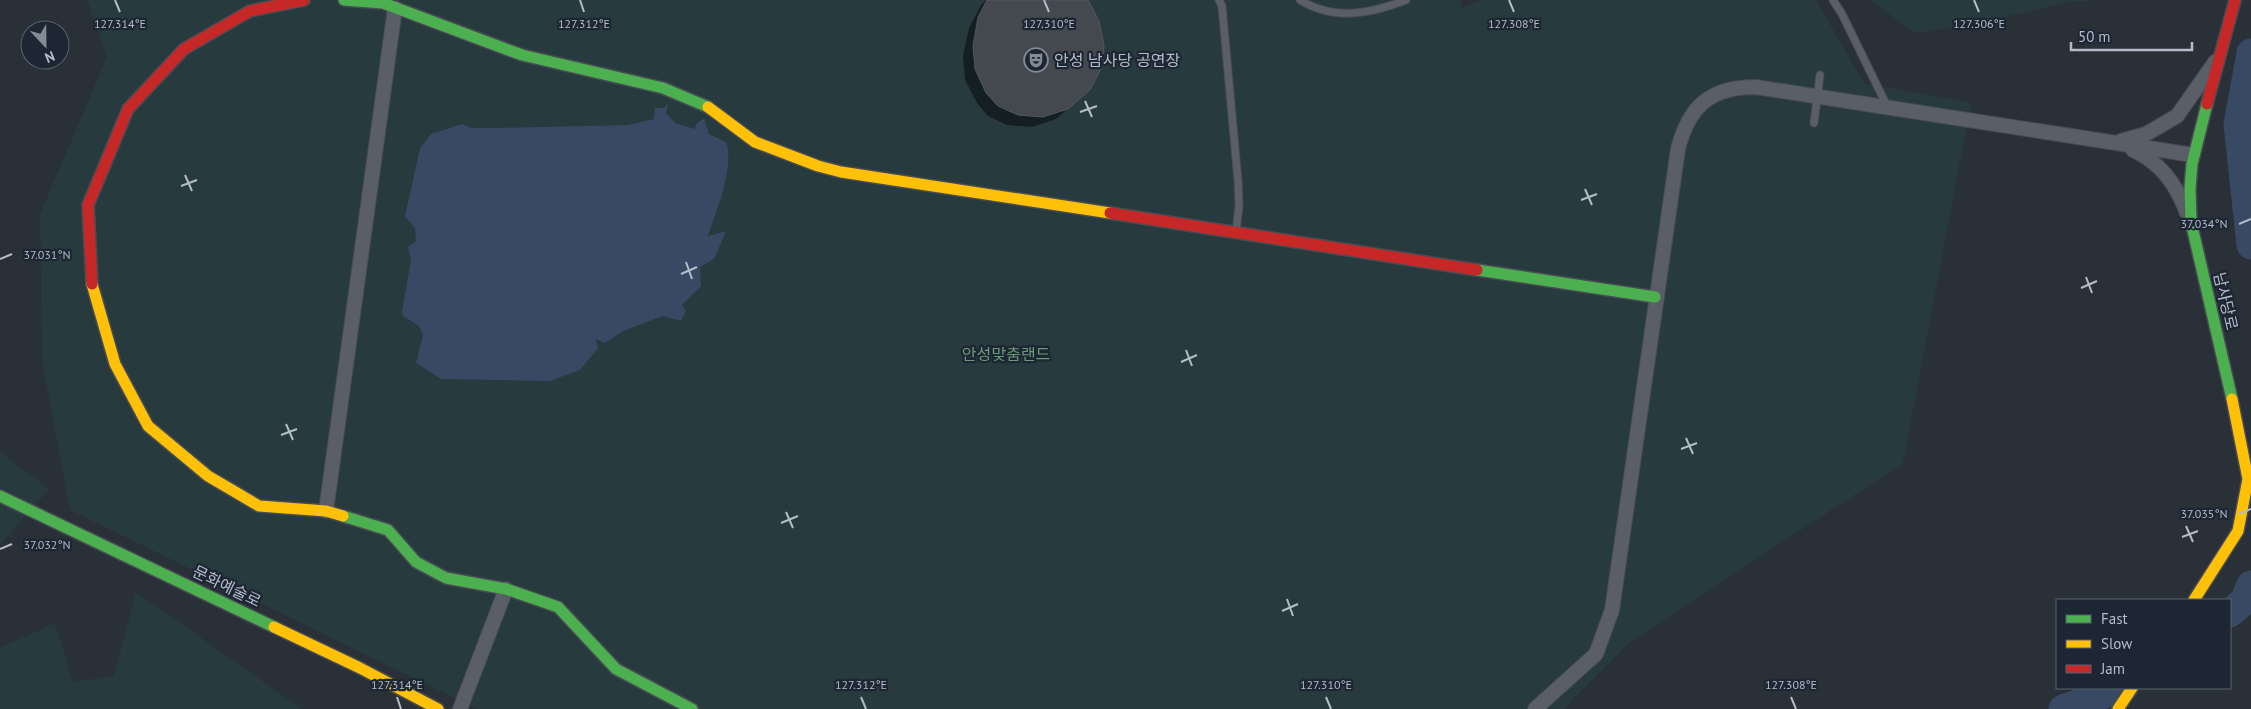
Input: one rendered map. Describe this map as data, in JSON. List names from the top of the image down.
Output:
{
  "streets": {
    "street": ["남사당로", "문화예술로"]
  },
  "parks": ["안성맞춤랜드"],
  "places": {
    "theatre": ["안성 남사당 공연장"]
  },
  "legend": ["Fast", "Slow", "Jam"],
  "scale_bar": "50 m",
  "north": "bottom",
  "coordinates": [
    "127.314°E",
    "127.312°E",
    "127.308°E",
    "127.306°E",
    "127.310°E",
    "37.034°N",
    "37.031°N",
    "37.035°N",
    "37.032°N"
  ]
}
